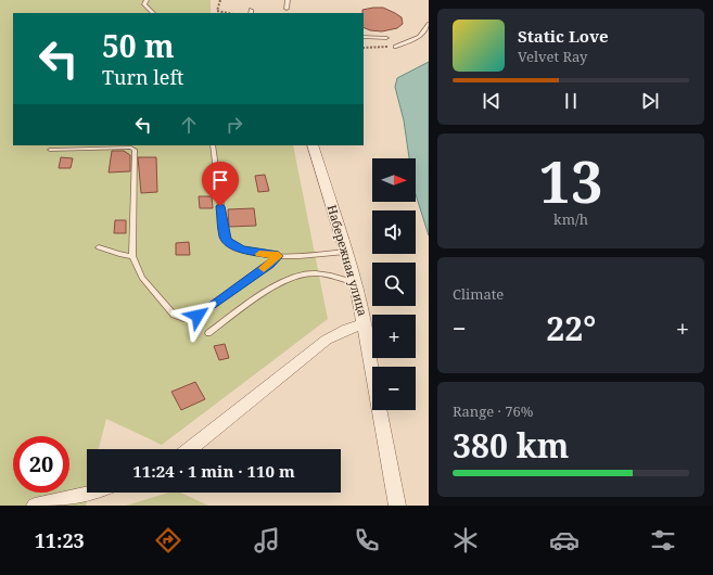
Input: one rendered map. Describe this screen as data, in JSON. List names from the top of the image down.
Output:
{
  "streets": {
    "street": ["Набережная улица"]
  },
  "north": "right",
  "page": {
    "turn": ["50 m", "Turn left"],
    "song": ["Static Love", "Velvet Ray"],
    "tile": [
      ["13", "km/h"],
      "Climate",
      ["Range · 76%", "380 km"]
    ],
    "map_buttons": ["+", "−"],
    "heat": ["−", "22°", "+"],
    "limit": "20",
    "trip": "11:24 · 1 min · 110 m",
    "tabs": "11:23"
  }
}
